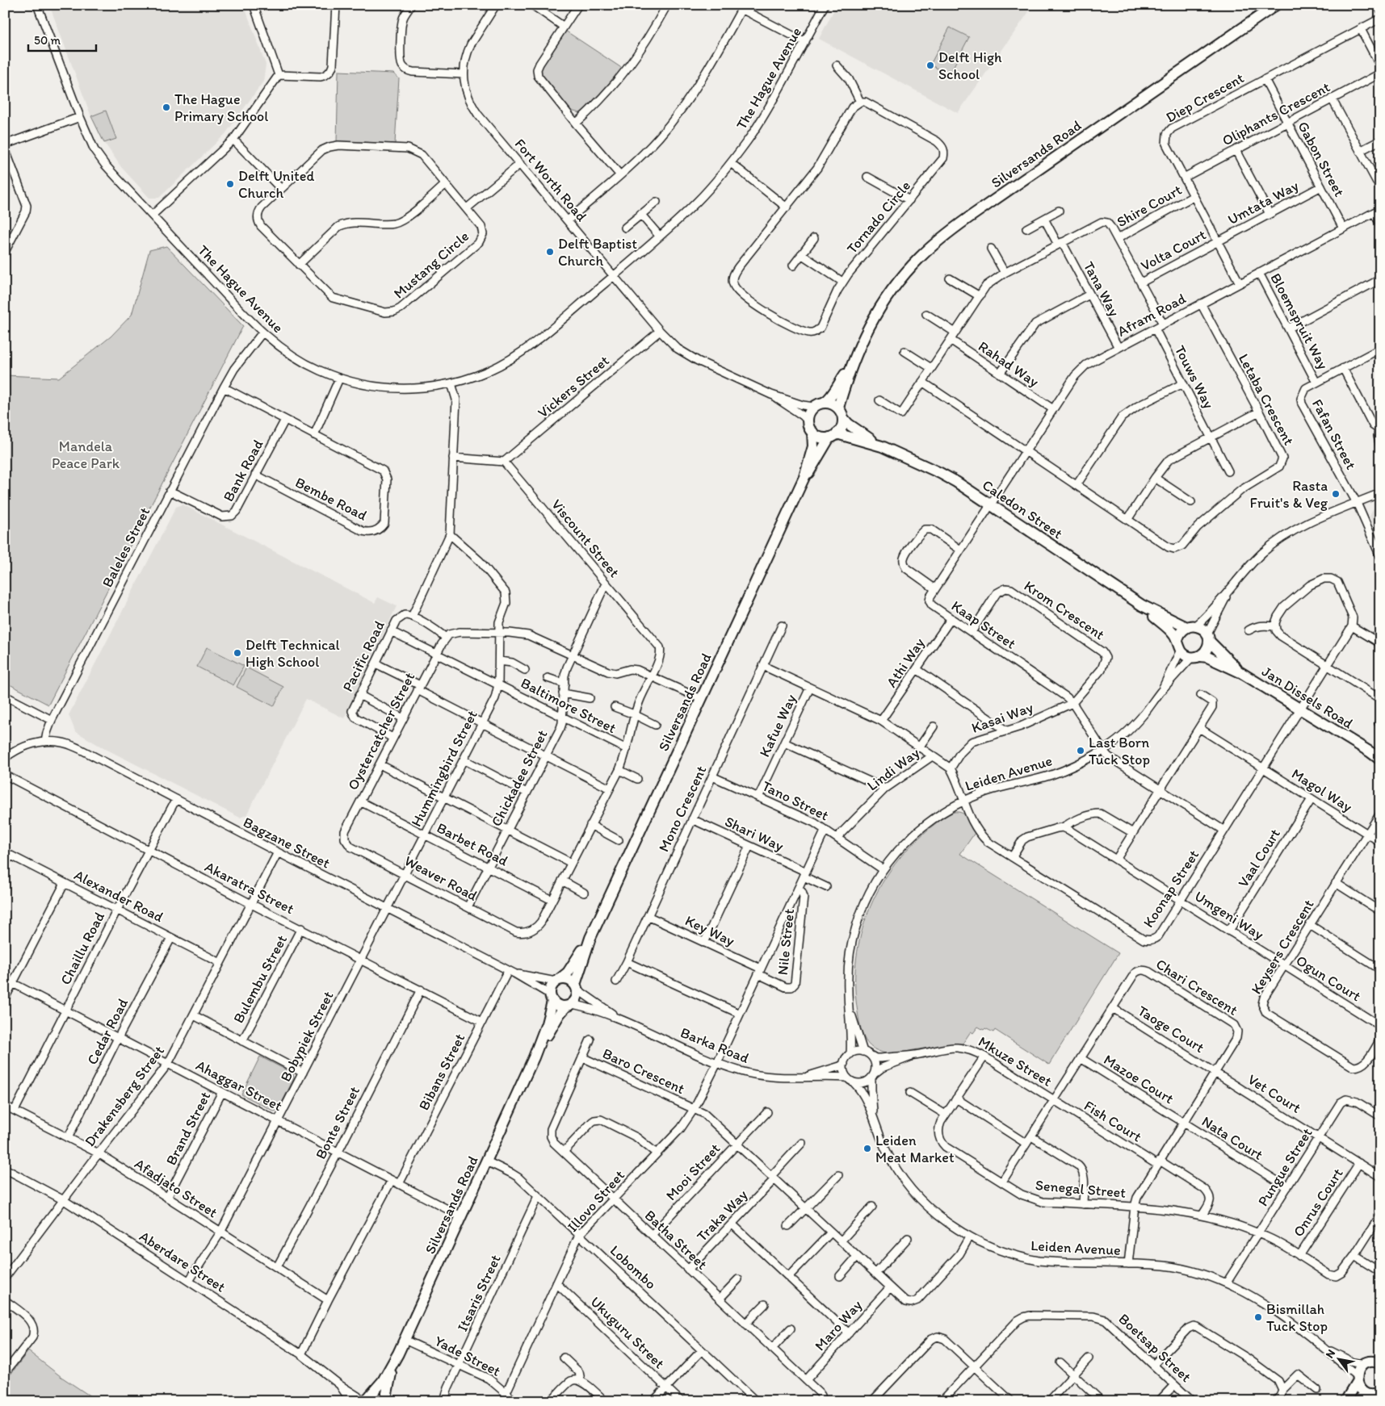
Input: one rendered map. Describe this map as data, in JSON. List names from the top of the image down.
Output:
{
  "streets": {
    "street": [
      "The Hague Avenue",
      "Diep Crescent",
      "Oliphants Crescent",
      "Silversands Road",
      "Gabon Street",
      "Fort Worth Road",
      "Umtata Way",
      "Shire Court",
      "Tornado Circle",
      "Volta Court",
      "Mustang Circle",
      "Tana Way",
      "Afram Road",
      "Bloemspruit Way",
      "Rahad Way",
      "Touws Way",
      "Vickers Street",
      "Letaba Crescent",
      "Fafan Street",
      "Bank Road",
      "Bembe Road",
      "Caledon Street",
      "Viscount Street",
      "Baleles Street",
      "Krom Crescent",
      "Kaap Street",
      "Pacific Road",
      "Athi Way",
      "Jan Dissels Road",
      "Baltimore Street",
      "Kasai Way",
      "Kafue Way",
      "Oystercatcher Street",
      "Hummingbird Street",
      "Lindi Way",
      "Leiden Avenue",
      "Chickadee Street",
      "Magol Way",
      "Tano Street",
      "Mono Crescent",
      "Shari Way",
      "Bagzane Street",
      "Barbet Road",
      "Vaal Court",
      "Weaver Road",
      "Akaratra Street",
      "Koonap Street",
      "Alexander Road",
      "Umgeni Way",
      "Key Way",
      "Nile Street",
      "Keysers Crescent",
      "Chaillu Road",
      "Ogun Court",
      "Bulembu Street",
      "Chari Crescent",
      "Taoge Court",
      "Cedar Road",
      "Bobypiek Street",
      "Barka Road",
      "Mkuze Street",
      "Baro Crescent",
      "Bibans Street",
      "Mazoe Court",
      "Ahaggar Street",
      "Vet Court",
      "Drakensberg Street",
      "Fish Court",
      "Bonte Street",
      "Brand Street",
      "Nata Court",
      "Pungue Street",
      "Mooi Street",
      "Afadjato Street",
      "Senegal Street",
      "Illovo Street",
      "Onrus Court",
      "Traka Way",
      "Batha Street",
      "Aberdare Street",
      "Lobombo",
      "Itsaris Street",
      "Maro Way",
      "Ukuguru Street",
      "Boetsap Street",
      "Yade Street"
    ]
  },
  "crossings": [
    ["The Hague Avenue", "Fort Worth Road"],
    ["The Hague Avenue", "Baleles Street"],
    ["Diep Crescent", "Oliphants Crescent"],
    ["Diep Crescent", "Gabon Street"],
    ["Diep Crescent", "Umtata Way"],
    ["Diep Crescent", "Shire Court"],
    ["Diep Crescent", "Volta Court"],
    ["Diep Crescent", "Afram Road"],
    ["Oliphants Crescent", "Gabon Street"],
    ["Silversands Road", "Fort Worth Road"],
    ["Silversands Road", "Caledon Street"],
    ["Silversands Road", "Bagzane Street"],
    ["Silversands Road", "Barka Road"],
    ["Silversands Road", "Ahaggar Street"],
    ["Silversands Road", "Aberdare Street"],
    ["Silversands Road", "Lobombo"],
    ["Silversands Road", "Yade Street"],
    ["Gabon Street", "Umtata Way"],
    ["Gabon Street", "Afram Road"],
    ["Fort Worth Road", "Vickers Street"],
    ["Fort Worth Road", "Caledon Street"],
    ["Umtata Way", "Volta Court"],
    ["Tana Way", "Afram Road"],
    ["Afram Road", "Bloemspruit Way"],
    ["Afram Road", "Rahad Way"],
    ["Afram Road", "Touws Way"],
    ["Afram Road", "Letaba Crescent"],
    ["Afram Road", "Caledon Street"],
    ["Afram Road", "Kaap Street"],
    ["Bloemspruit Way", "Fafan Street"],
    ["Vickers Street", "Viscount Street"],
    ["Bank Road", "Bembe Road"],
    ["Bank Road", "Baleles Street"],
    ["Caledon Street", "Kaap Street"],
    ["Caledon Street", "Jan Dissels Road"],
    ["Caledon Street", "Leiden Avenue"],
    ["Viscount Street", "Baltimore Street"],
    ["Viscount Street", "Chickadee Street"],
    ["Viscount Street", "Barbet Road"],
    ["Viscount Street", "Weaver Road"],
    ["Baleles Street", "Bagzane Street"],
    ["Krom Crescent", "Kaap Street"],
    ["Krom Crescent", "Kasai Way"],
    ["Kaap Street", "Athi Way"],
    ["Kaap Street", "Kasai Way"],
    ["Kaap Street", "Leiden Avenue"],
    ["Kaap Street", "Koonap Street"],
    ["Pacific Road", "Baltimore Street"],
    ["Pacific Road", "Oystercatcher Street"],
    ["Jan Dissels Road", "Leiden Avenue"],
    ["Jan Dissels Road", "Koonap Street"],
    ["Baltimore Street", "Oystercatcher Street"],
    ["Baltimore Street", "Hummingbird Street"],
    ["Baltimore Street", "Chickadee Street"],
    ["Kafue Way", "Tano Street"],
    ["Oystercatcher Street", "Barbet Road"],
    ["Oystercatcher Street", "Weaver Road"],
    ["Hummingbird Street", "Bagzane Street"],
    ["Hummingbird Street", "Barbet Road"],
    ["Hummingbird Street", "Weaver Road"],
    ["Hummingbird Street", "Bobypiek Street"],
    ["Lindi Way", "Tano Street"],
    ["Leiden Avenue", "Tano Street"],
    ["Leiden Avenue", "Koonap Street"],
    ["Leiden Avenue", "Chari Crescent"],
    ["Leiden Avenue", "Barka Road"],
    ["Leiden Avenue", "Mkuze Street"],
    ["Leiden Avenue", "Baro Crescent"],
    ["Leiden Avenue", "Pungue Street"],
    ["Chickadee Street", "Barbet Road"],
    ["Chickadee Street", "Weaver Road"],
    ["Magol Way", "Vaal Court"],
    ["Magol Way", "Koonap Street"],
    ["Magol Way", "Keysers Crescent"],
    ["Tano Street", "Mono Crescent"],
    ["Tano Street", "Nile Street"],
    ["Mono Crescent", "Shari Way"],
    ["Mono Crescent", "Key Way"],
    ["Shari Way", "Nile Street"],
    ["Bagzane Street", "Chaillu Road"],
    ["Bagzane Street", "Bobypiek Street"],
    ["Bagzane Street", "Barka Road"],
    ["Bagzane Street", "Bibans Street"],
    ["Bagzane Street", "Drakensberg Street"],
    ["Vaal Court", "Umgeni Way"],
    ["Akaratra Street", "Chaillu Road"],
    ["Akaratra Street", "Bulembu Street"],
    ["Akaratra Street", "Bobypiek Street"],
    ["Akaratra Street", "Bibans Street"],
    ["Akaratra Street", "Drakensberg Street"],
    ["Akaratra Street", "Bonte Street"],
    ["Koonap Street", "Umgeni Way"],
    ["Alexander Road", "Chaillu Road"],
    ["Alexander Road", "Cedar Road"],
    ["Alexander Road", "Drakensberg Street"],
    ["Umgeni Way", "Keysers Crescent"],
    ["Umgeni Way", "Ogun Court"],
    ["Key Way", "Nile Street"],
    ["Nile Street", "Barka Road"],
    ["Nile Street", "Illovo Street"],
    ["Keysers Crescent", "Ogun Court"],
    ["Chaillu Road", "Ahaggar Street"],
    ["Chaillu Road", "Afadjato Street"],
    ["Chari Crescent", "Taoge Court"],
    ["Chari Crescent", "Mkuze Street"],
    ["Chari Crescent", "Mazoe Court"],
    ["Chari Crescent", "Vet Court"],
    ["Chari Crescent", "Fish Court"],
    ["Chari Crescent", "Nata Court"],
    ["Chari Crescent", "Senegal Street"],
    ["Taoge Court", "Vet Court"],
    ["Cedar Road", "Ahaggar Street"],
    ["Cedar Road", "Afadjato Street"],
    ["Bobypiek Street", "Ahaggar Street"],
    ["Bobypiek Street", "Afadjato Street"],
    ["Bobypiek Street", "Aberdare Street"],
    ["Barka Road", "Mkuze Street"],
    ["Barka Road", "Illovo Street"],
    ["Mkuze Street", "Fish Court"],
    ["Mkuze Street", "Senegal Street"],
    ["Baro Crescent", "Mooi Street"],
    ["Baro Crescent", "Illovo Street"],
    ["Baro Crescent", "Traka Way"],
    ["Baro Crescent", "Batha Street"],
    ["Baro Crescent", "Maro Way"],
    ["Bibans Street", "Ahaggar Street"],
    ["Mazoe Court", "Nata Court"],
    ["Ahaggar Street", "Drakensberg Street"],
    ["Ahaggar Street", "Bonte Street"],
    ["Ahaggar Street", "Brand Street"],
    ["Vet Court", "Pungue Street"],
    ["Vet Court", "Onrus Court"],
    ["Drakensberg Street", "Afadjato Street"],
    ["Drakensberg Street", "Aberdare Street"],
    ["Fish Court", "Senegal Street"],
    ["Bonte Street", "Afadjato Street"],
    ["Brand Street", "Afadjato Street"],
    ["Nata Court", "Pungue Street"],
    ["Pungue Street", "Senegal Street"],
    ["Mooi Street", "Batha Street"],
    ["Senegal Street", "Onrus Court"],
    ["Illovo Street", "Batha Street"],
    ["Illovo Street", "Lobombo"],
    ["Illovo Street", "Ukuguru Street"],
    ["Illovo Street", "Yade Street"],
    ["Traka Way", "Batha Street"],
    ["Batha Street", "Maro Way"],
    ["Lobombo", "Itsaris Street"],
    ["Itsaris Street", "Yade Street"]
  ],
  "parks": ["Mandela Peace Park"],
  "places": [
    "Delft High School",
    "The Hague Primary School",
    "Delft United Church",
    "Delft Baptist Church",
    "Rasta Fruit's & Veg",
    "Delft Technical High School",
    "Last Born Tuck Stop",
    "Leiden Meat Market",
    "Bismillah Tuck Stop"
  ],
  "scale_bar": "50 m",
  "north": "top left"
}
